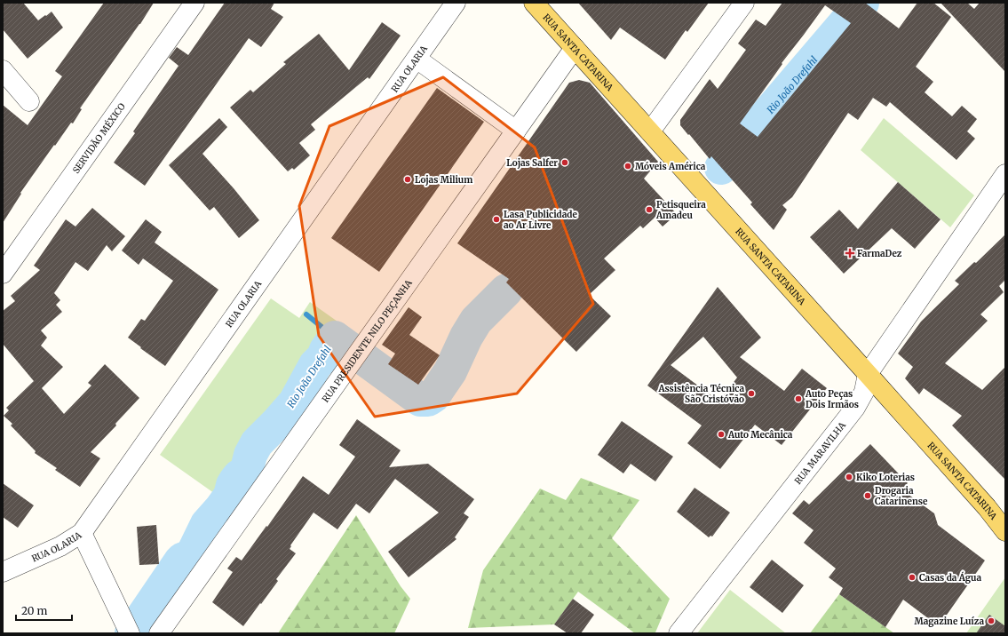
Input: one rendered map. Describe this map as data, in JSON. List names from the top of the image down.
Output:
{
  "streets": {
    "main road": ["RUA SANTA CATARINA"],
    "street": [
      "RUA OLARIA",
      "SERVIDÃO MÉXICO",
      "RUA PRESIDENTE NILO PEÇANHA",
      "RUA MARAVILHA"
    ]
  },
  "crossings": [
    ["RUA SANTA CATARINA", "RUA PRESIDENTE NILO PEÇANHA"],
    ["RUA SANTA CATARINA", "RUA MARAVILHA"]
  ],
  "water": ["Rio João Drefahl"],
  "places": {
    "other": [
      "Lojas Salfer",
      "Móveis América",
      "Lojas Milium",
      "Petisqueira Amadeu",
      "Lasa Publicidade ao Ar Livre",
      "Assistência Técnica São Cristóvão",
      "Auto Peças Dois Irmãos",
      "Auto Mecânica",
      "Kiko Loterias",
      "Drogaria Catarinense",
      "Casas da Água",
      "Magazine Luíza"
    ],
    "health": ["FarmaDez"]
  },
  "scale_bar": "20 m"
}
